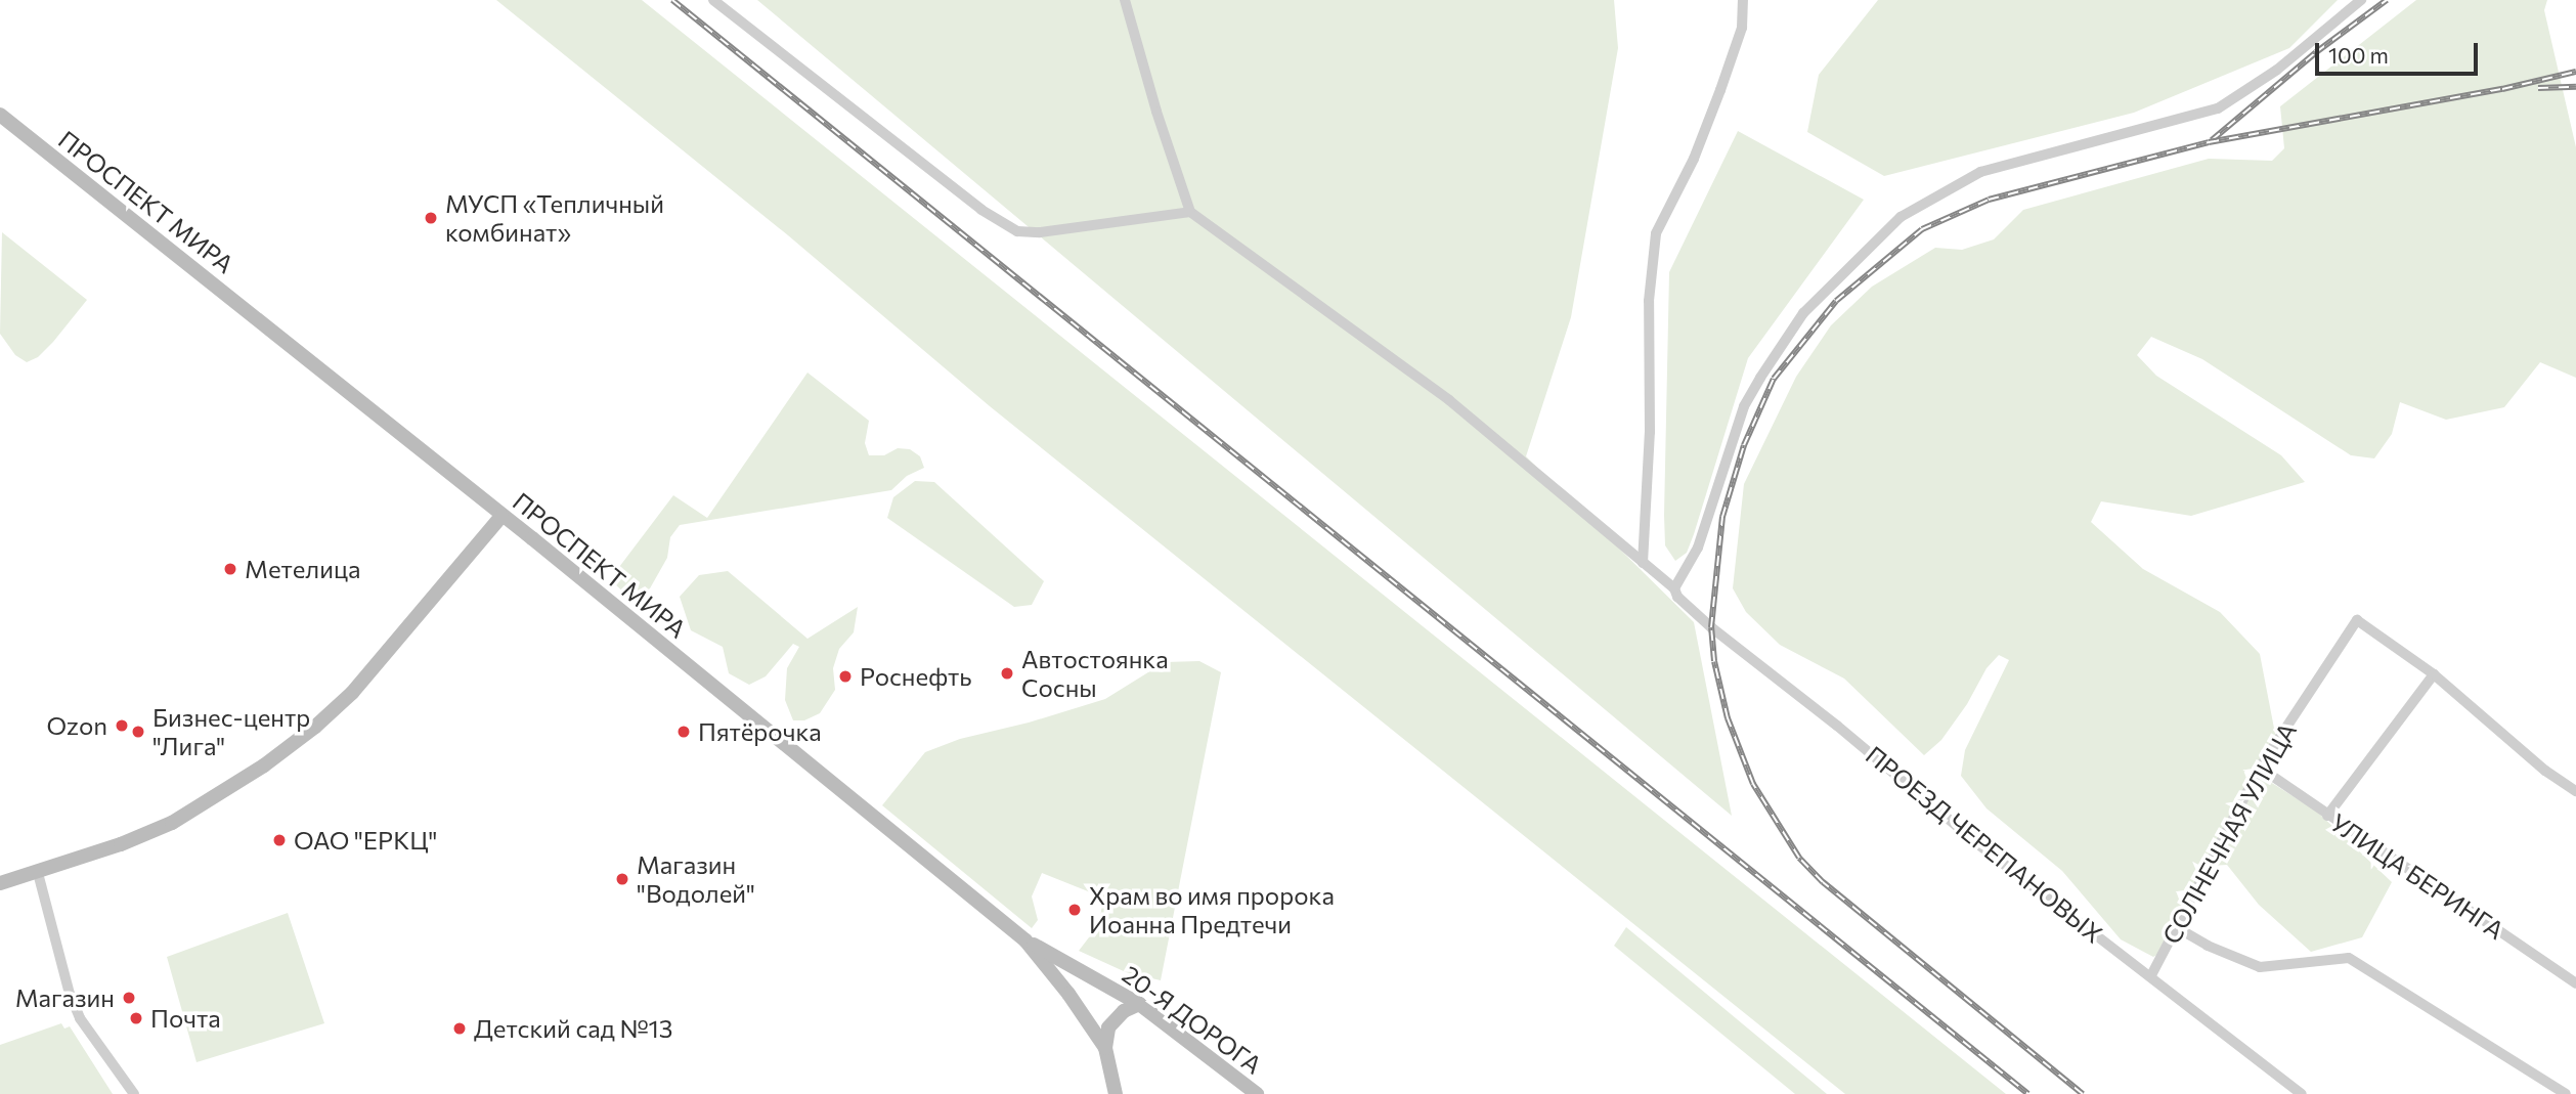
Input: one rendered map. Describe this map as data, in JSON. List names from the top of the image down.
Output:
{
  "streets": {
    "main road": ["ПРОСПЕКТ МИРА", "20-Я ДОРОГА"],
    "street": ["СОЛНЕЧНАЯ УЛИЦА", "ПРОЕЗД ЧЕРЕПАНОВЫХ", "УЛИЦА БЕРИНГА"]
  },
  "crossings": [
    ["ПРОСПЕКТ МИРА", "20-Я ДОРОГА"],
    ["СОЛНЕЧНАЯ УЛИЦА", "ПРОЕЗД ЧЕРЕПАНОВЫХ"],
    ["СОЛНЕЧНАЯ УЛИЦА", "УЛИЦА БЕРИНГА"]
  ],
  "places": [
    "МУСП «Тепличный комбинат»",
    "Метелица",
    "Автостоянка Сосны",
    "Роснефть",
    "Ozon",
    "Бизнес-центр \"Лига\"",
    "Пятёрочка",
    "ОАО \"ЕРКЦ\"",
    "Магазин \"Водолей\"",
    "Храм во имя пророка Иоанна Предтечи",
    "Магазин",
    "Почта",
    "Детский сад №13"
  ],
  "scale_bar": "100 m"
}
